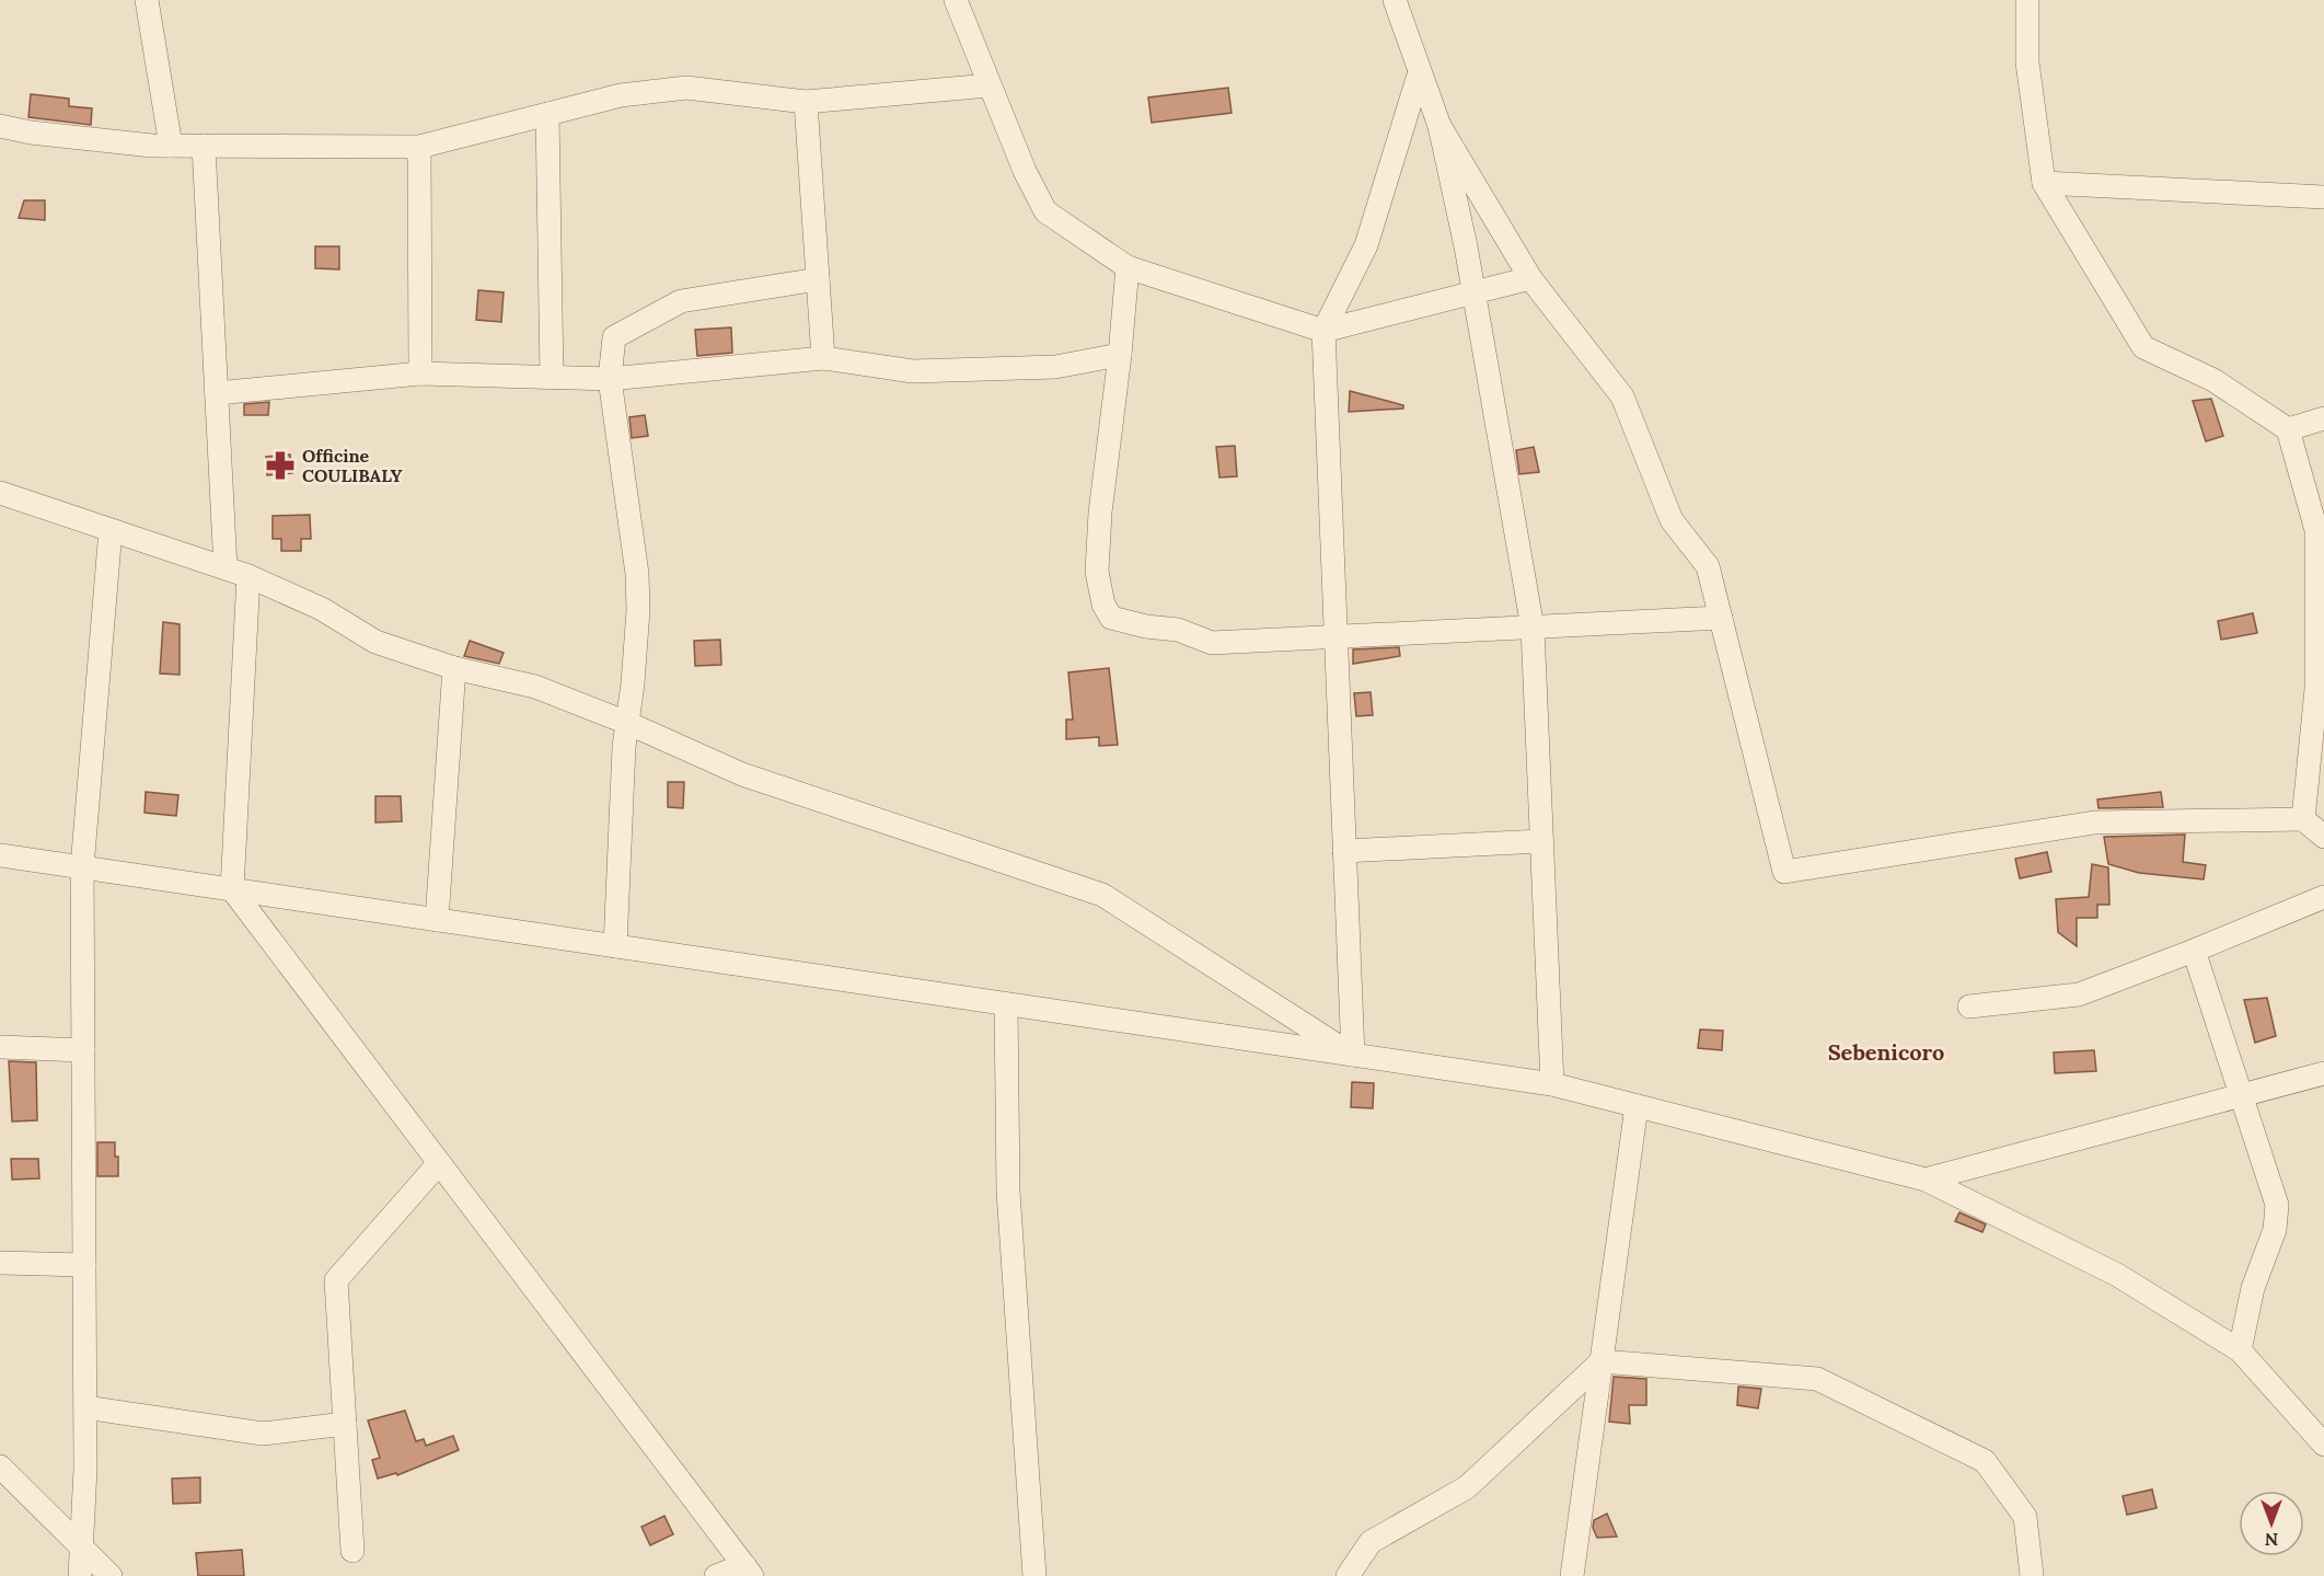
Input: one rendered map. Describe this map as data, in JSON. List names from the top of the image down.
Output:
{
  "districts": ["Sebenicoro"],
  "places": {
    "pharmacy": ["Officine COULIBALY"]
  },
  "north": "bottom"
}
